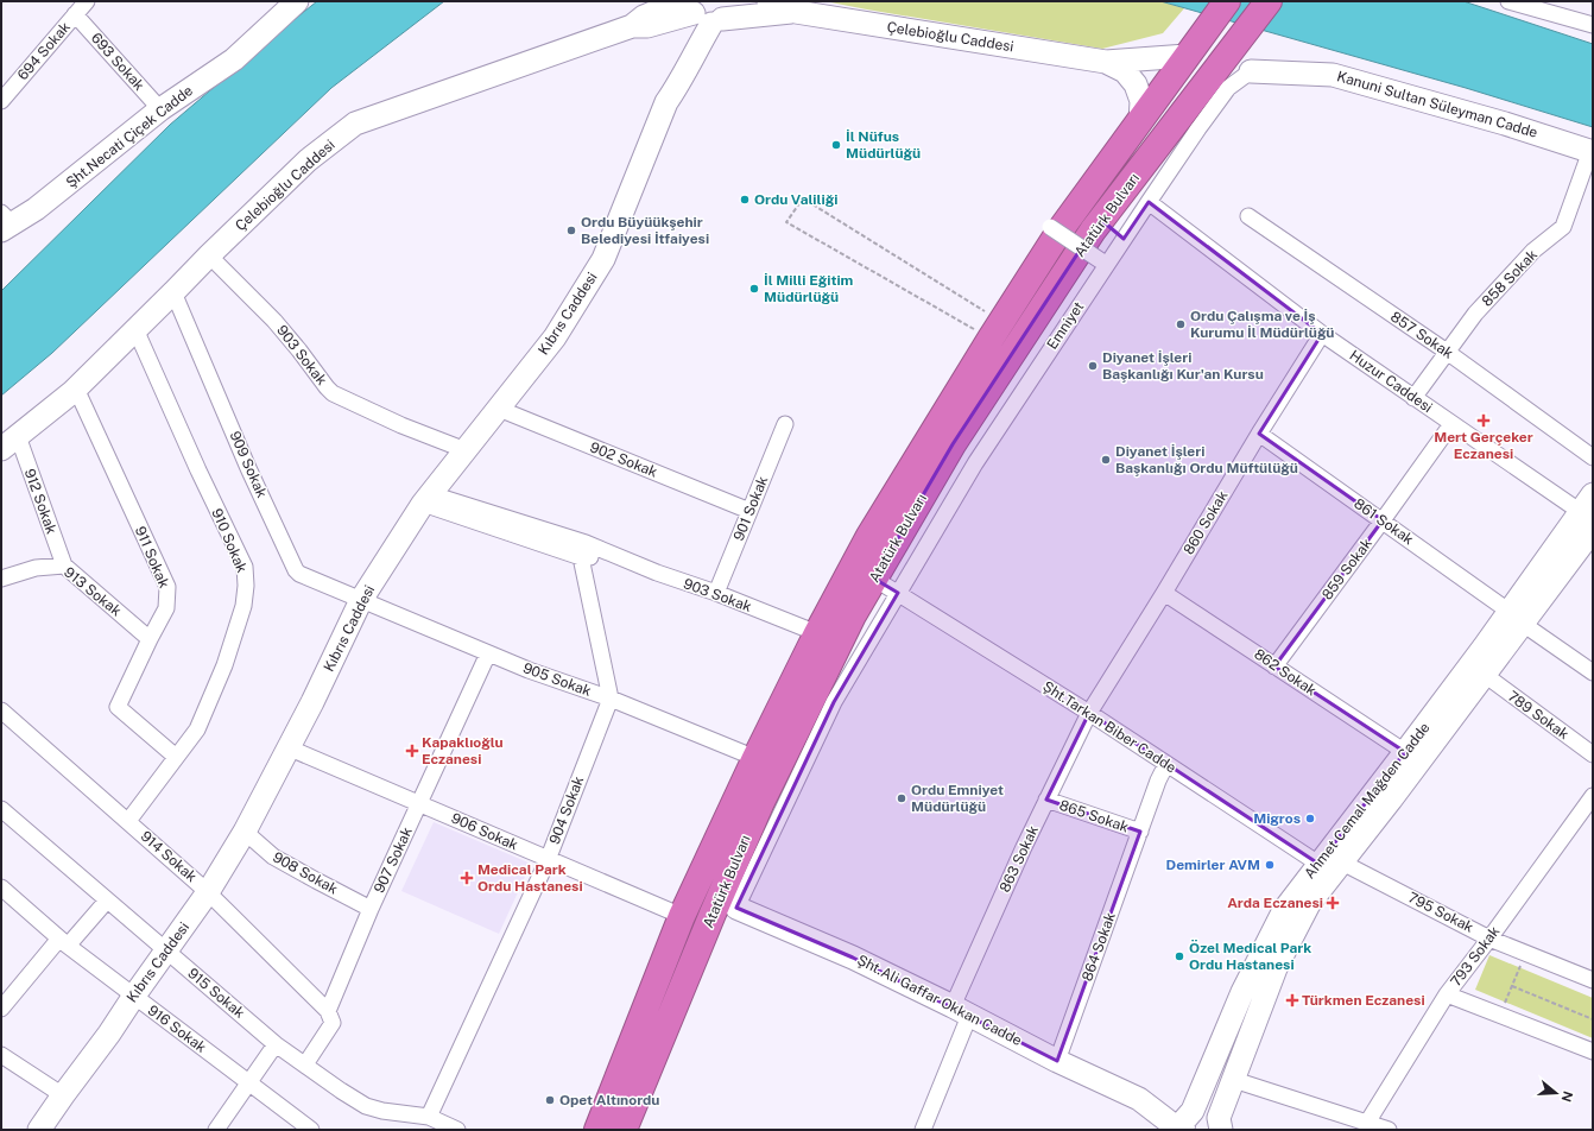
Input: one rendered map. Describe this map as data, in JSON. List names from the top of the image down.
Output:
{
  "streets": {
    "highway": ["Atatürk Bulvarı"],
    "main road": [
      "Çelebioğlu Caddesi",
      "Kanuni Sultan Süleyman Cadde",
      "Şht.Necati Çiçek Cadde",
      "Kıbrıs Caddesi",
      "Ahmet Cemal Mağden Cadde",
      "Şht.Ali Gaffar Okkan Cadde"
    ],
    "street": [
      "694 Sokak",
      "693 Sokak",
      "858 Sokak",
      "Emniyet",
      "857 Sokak",
      "903 Sokak",
      "Huzur Caddesi",
      "902 Sokak",
      "909 Sokak",
      "912 Sokak",
      "901 Sokak",
      "861 Sokak",
      "860 Sokak",
      "910 Sokak",
      "911 Sokak",
      "859 Sokak",
      "913 Sokak",
      "862 Sokak",
      "905 Sokak",
      "789 Sokak",
      "Şht.Tarkan Biber Cadde",
      "904 Sokak",
      "865 Sokak",
      "906 Sokak",
      "914 Sokak",
      "863 Sokak",
      "907 Sokak",
      "908 Sokak",
      "795 Sokak",
      "864 Sokak",
      "793 Sokak",
      "915 Sokak",
      "916 Sokak"
    ]
  },
  "crossings": [
    ["Çelebioğlu Caddesi", "Kıbrıs Caddesi"],
    ["Çelebioğlu Caddesi", "903 Sokak"],
    ["Çelebioğlu Caddesi", "909 Sokak"],
    ["Çelebioğlu Caddesi", "912 Sokak"],
    ["Çelebioğlu Caddesi", "910 Sokak"],
    ["Çelebioğlu Caddesi", "911 Sokak"],
    ["694 Sokak", "693 Sokak"],
    ["693 Sokak", "Şht.Necati Çiçek Cadde"],
    ["Kanuni Sultan Süleyman Cadde", "858 Sokak"],
    ["Kanuni Sultan Süleyman Cadde", "Emniyet"],
    ["Atatürk Bulvarı", "903 Sokak"],
    ["Atatürk Bulvarı", "905 Sokak"],
    ["Atatürk Bulvarı", "Şht.Tarkan Biber Cadde"],
    ["Atatürk Bulvarı", "906 Sokak"],
    ["858 Sokak", "857 Sokak"],
    ["858 Sokak", "Huzur Caddesi"],
    ["Kıbrıs Caddesi", "903 Sokak"],
    ["Kıbrıs Caddesi", "902 Sokak"],
    ["Kıbrıs Caddesi", "909 Sokak"],
    ["Kıbrıs Caddesi", "905 Sokak"],
    ["Kıbrıs Caddesi", "906 Sokak"],
    ["Kıbrıs Caddesi", "914 Sokak"],
    ["Kıbrıs Caddesi", "908 Sokak"],
    ["Kıbrıs Caddesi", "915 Sokak"],
    ["Kıbrıs Caddesi", "916 Sokak"],
    ["Emniyet", "Huzur Caddesi"],
    ["Emniyet", "Şht.Tarkan Biber Cadde"],
    ["Emniyet", "Şht.Ali Gaffar Okkan Cadde"],
    ["903 Sokak", "901 Sokak"],
    ["Huzur Caddesi", "860 Sokak"],
    ["Huzur Caddesi", "859 Sokak"],
    ["Huzur Caddesi", "Ahmet Cemal Mağden Cadde"],
    ["902 Sokak", "901 Sokak"],
    ["909 Sokak", "905 Sokak"],
    ["912 Sokak", "913 Sokak"],
    ["861 Sokak", "860 Sokak"],
    ["861 Sokak", "859 Sokak"],
    ["861 Sokak", "Ahmet Cemal Mağden Cadde"],
    ["860 Sokak", "862 Sokak"],
    ["860 Sokak", "Şht.Tarkan Biber Cadde"],
    ["860 Sokak", "863 Sokak"],
    ["910 Sokak", "911 Sokak"],
    ["910 Sokak", "914 Sokak"],
    ["911 Sokak", "913 Sokak"],
    ["859 Sokak", "862 Sokak"],
    ["862 Sokak", "Ahmet Cemal Mağden Cadde"],
    ["905 Sokak", "904 Sokak"],
    ["905 Sokak", "907 Sokak"],
    ["789 Sokak", "Ahmet Cemal Mağden Cadde"],
    ["Şht.Tarkan Biber Cadde", "Ahmet Cemal Mağden Cadde"],
    ["Şht.Tarkan Biber Cadde", "863 Sokak"],
    ["Şht.Tarkan Biber Cadde", "864 Sokak"],
    ["Ahmet Cemal Mağden Cadde", "795 Sokak"],
    ["Ahmet Cemal Mağden Cadde", "Şht.Ali Gaffar Okkan Cadde"],
    ["904 Sokak", "906 Sokak"],
    ["904 Sokak", "915 Sokak"],
    ["865 Sokak", "863 Sokak"],
    ["865 Sokak", "864 Sokak"],
    ["906 Sokak", "907 Sokak"],
    ["914 Sokak", "907 Sokak"],
    ["863 Sokak", "Şht.Ali Gaffar Okkan Cadde"],
    ["907 Sokak", "908 Sokak"],
    ["907 Sokak", "915 Sokak"],
    ["795 Sokak", "793 Sokak"],
    ["864 Sokak", "Şht.Ali Gaffar Okkan Cadde"]
  ],
  "places": {
    "other": [
      "İl Nüfus Müdürlüğü",
      "Ordu Valiliği",
      "Ordu Büyüükşehir Belediyesi İtfaiyesi",
      "İl Milli Eğitim Müdürlüğü",
      "Ordu Çalışma ve İş Kurumu İl Müdürlüğü",
      "Diyanet İşleri Başkanlığı Kur'an Kursu",
      "Diyanet İşleri Başkanlığı Ordu Müftülüğü",
      "Ordu Emniyet Müdürlüğü",
      "Migros",
      "Demirler AVM",
      "Özel Medical Park Ordu Hastanesi",
      "Opet Altınordu"
    ],
    "health": [
      "Mert Gerçeker Eczanesi",
      "Kapaklıoğlu Eczanesi",
      "Medical Park Ordu Hastanesi",
      "Arda Eczanesi",
      "Türkmen Eczanesi"
    ]
  },
  "north": "right"
}
